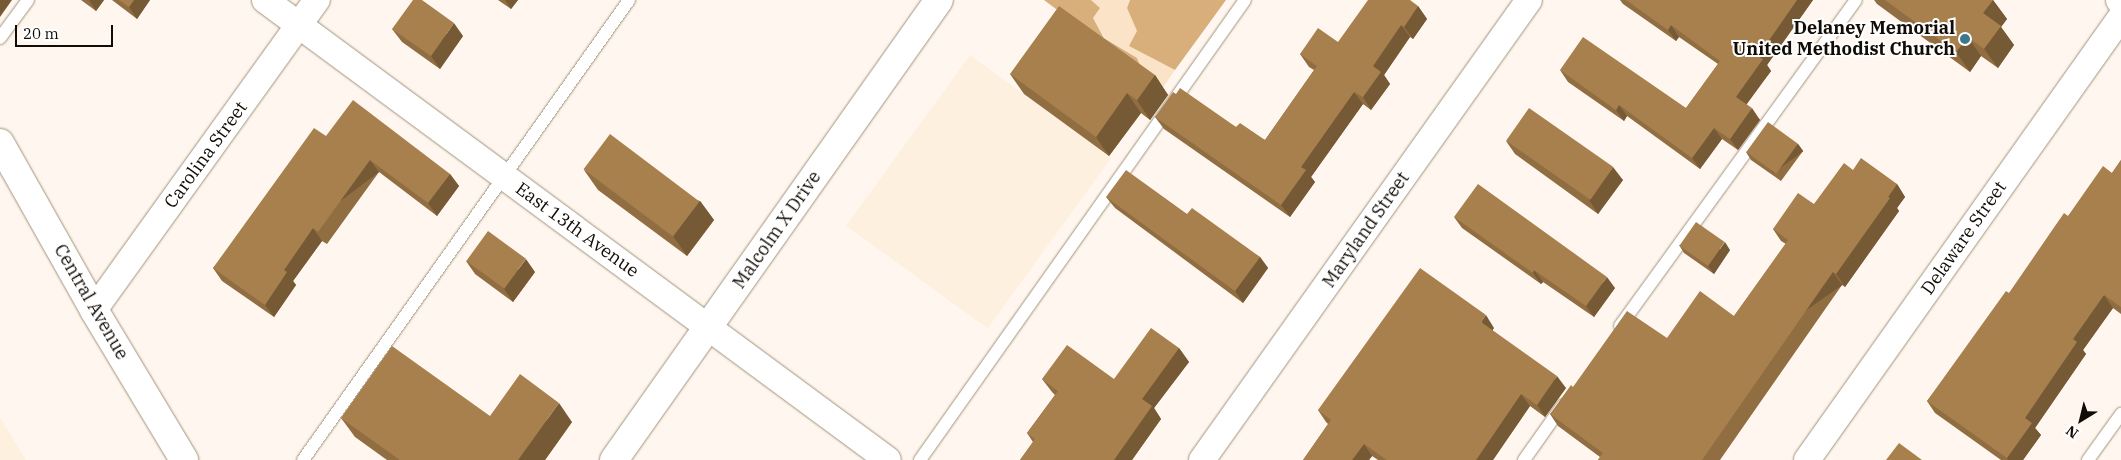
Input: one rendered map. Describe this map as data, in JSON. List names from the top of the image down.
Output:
{
  "streets": {
    "street": [
      "Carolina Street",
      "East 13th Avenue",
      "Malcolm X Drive",
      "Maryland Street",
      "Delaware Street",
      "Central Avenue"
    ]
  },
  "crossings": [
    ["Carolina Street", "East 13th Avenue"],
    ["Carolina Street", "Central Avenue"],
    ["East 13th Avenue", "Malcolm X Drive"]
  ],
  "places": ["Delaney Memorial United Methodist Church"],
  "scale_bar": "20 m",
  "north": "bottom left"
}
